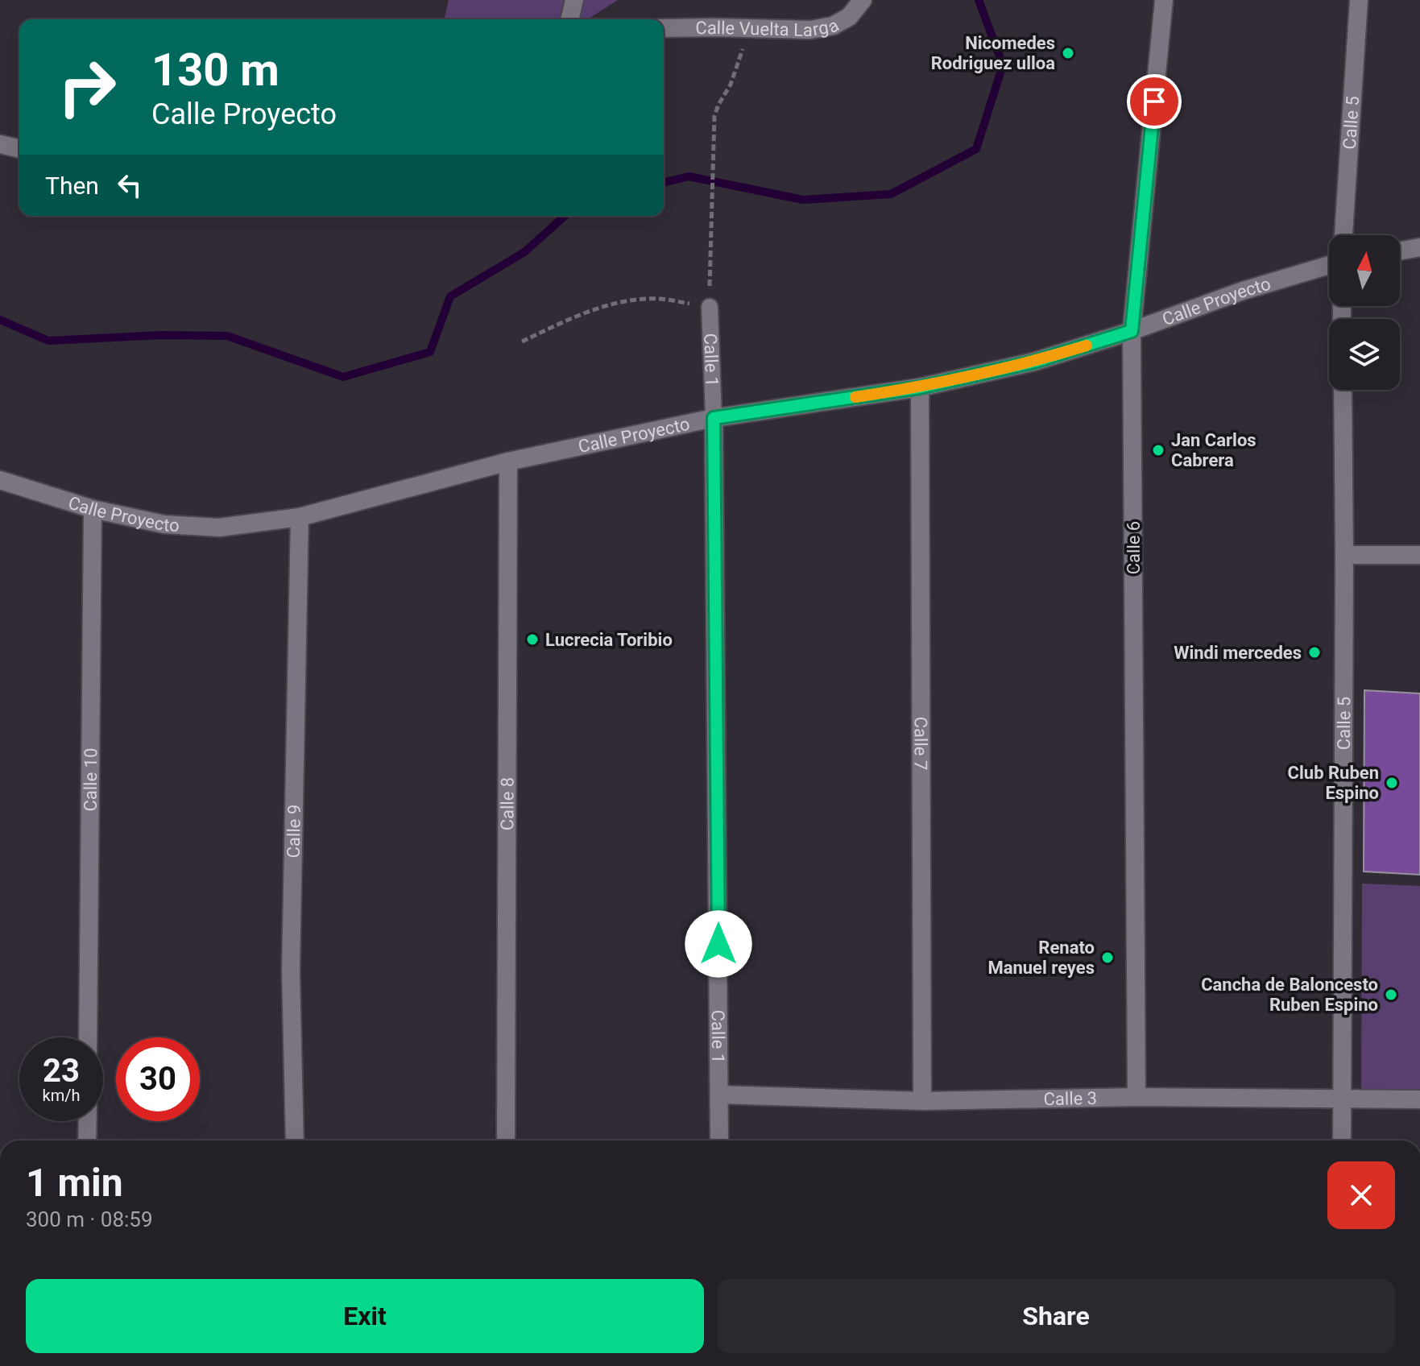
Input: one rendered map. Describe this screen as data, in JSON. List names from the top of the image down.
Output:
{
  "streets": {
    "street": [
      "Calle Vuelta Larga",
      "Calle 5",
      "Calle Proyecto",
      "Calle 1",
      "Calle 6",
      "Calle 7",
      "Calle 10",
      "Calle 8",
      "Calle 9",
      "Calle 3"
    ]
  },
  "crossings": [
    ["Calle 5", "Calle 3"],
    ["Calle Proyecto", "Calle 1"],
    ["Calle Proyecto", "Calle 6"],
    ["Calle Proyecto", "Calle 7"],
    ["Calle Proyecto", "Calle 10"],
    ["Calle Proyecto", "Calle 8"],
    ["Calle Proyecto", "Calle 9"],
    ["Calle 1", "Calle 3"],
    ["Calle 6", "Calle 3"],
    ["Calle 7", "Calle 3"]
  ],
  "places": [
    "Nicomedes Rodriguez ulloa",
    "Jan Carlos Cabrera",
    "Lucrecia Toribio",
    "Windi mercedes",
    "Club Ruben Espino",
    "Renato Manuel reyes",
    "Cancha de Baloncesto Ruben Espino"
  ],
  "north": "top",
  "page": {
    "turn": ["130 m", "Calle Proyecto"],
    "then": "Then",
    "speed": "23 km/h",
    "limit": "30",
    "heading": ["1 min", "300 m · 08:59"],
    "buttons": ["Exit", "Share"]
  }
}
